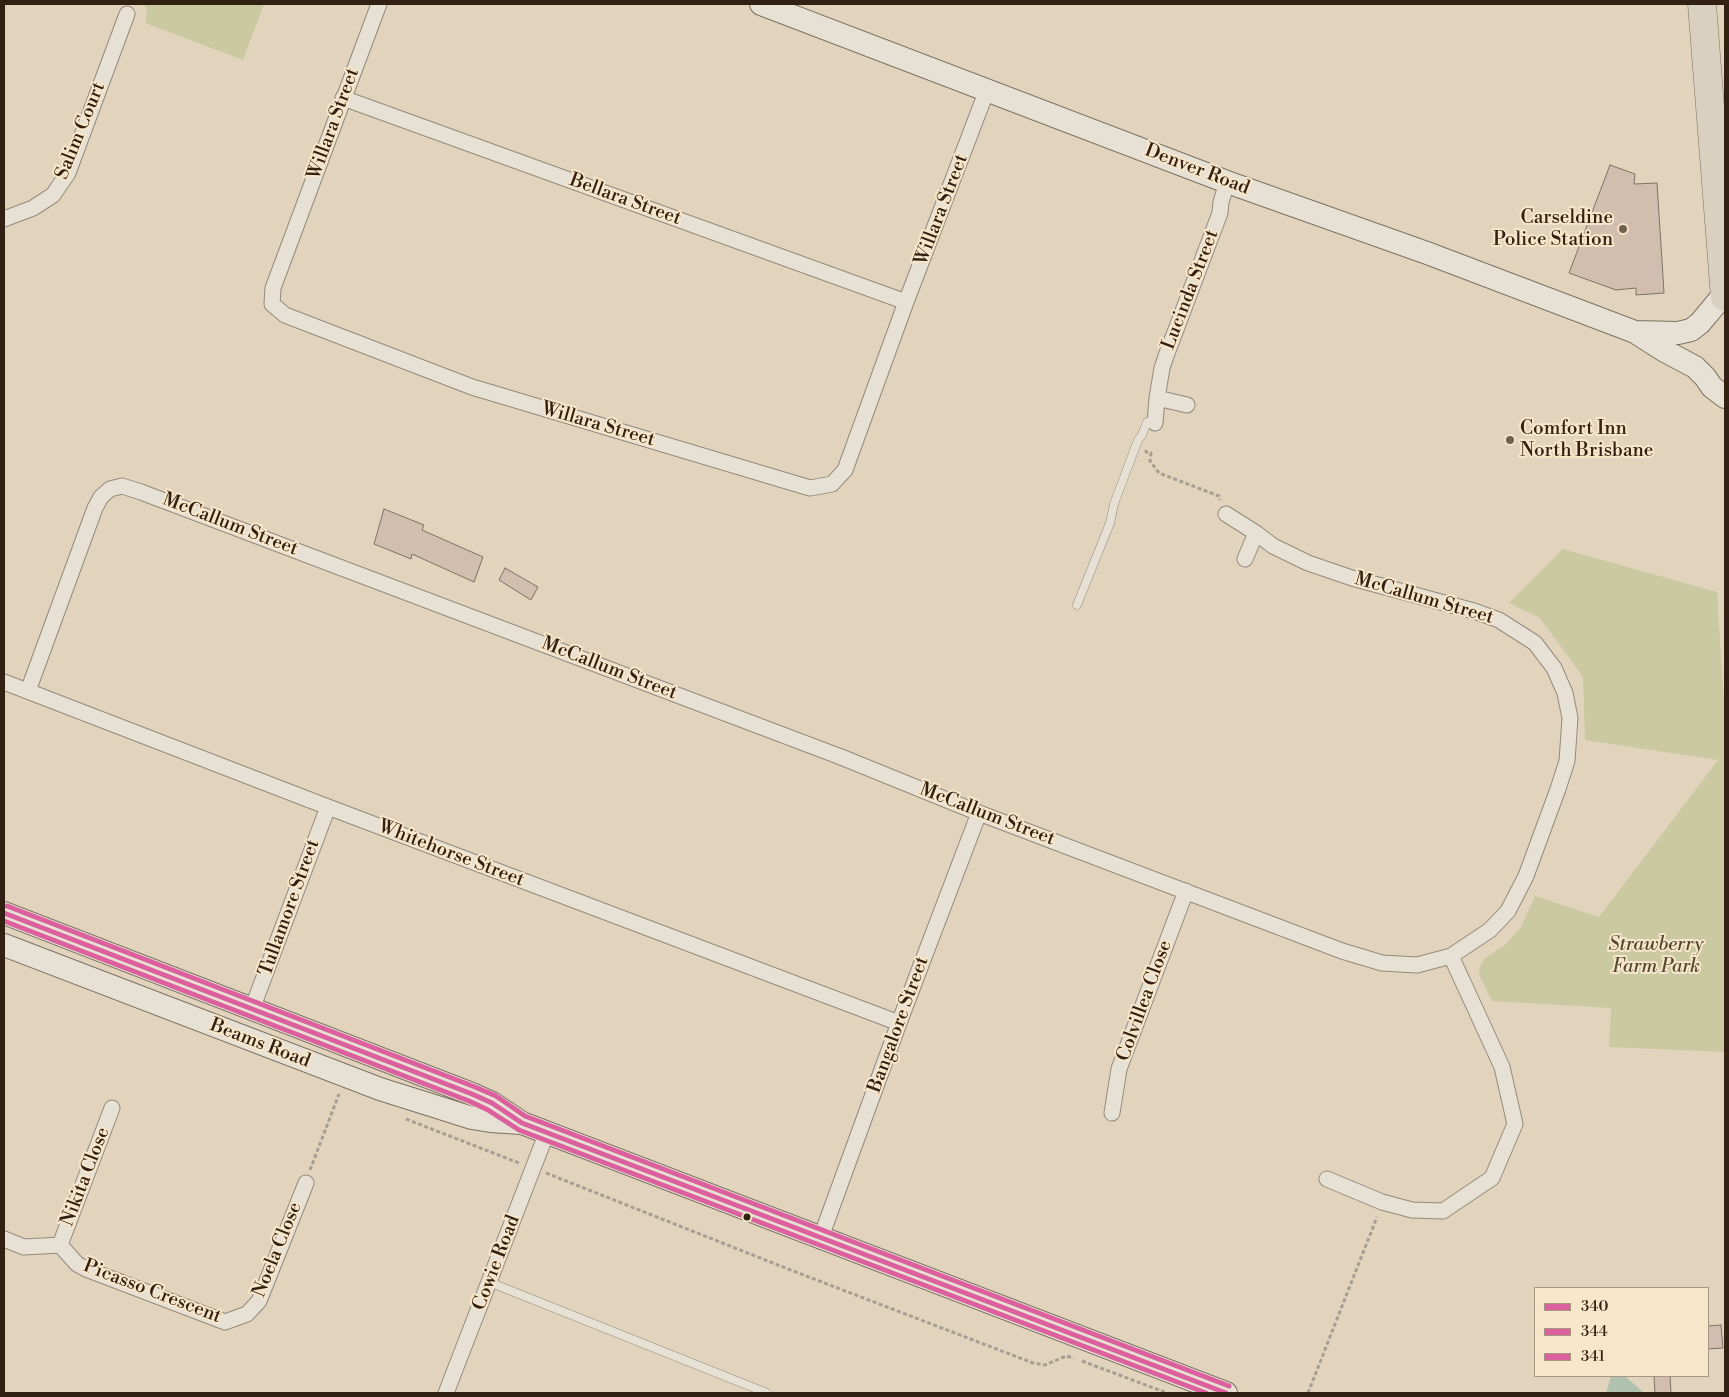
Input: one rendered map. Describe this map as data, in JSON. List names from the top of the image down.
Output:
{
  "streets": {
    "main road": ["Denver Road", "Beams Road"],
    "street": [
      "Willara Street",
      "Salim Court",
      "Bellara Street",
      "Lucinda Street",
      "McCallum Street",
      "Whitehorse Street",
      "Tullamore Street",
      "Colvillea Close",
      "Bangalore Street",
      "Nikita Close",
      "Noela Close",
      "Cowie Road",
      "Picasso Crescent"
    ]
  },
  "crossings": [
    ["Willara Street", "Denver Road"],
    ["Willara Street", "Bellara Street"],
    ["Denver Road", "Lucinda Street"],
    ["McCallum Street", "Whitehorse Street"],
    ["McCallum Street", "Colvillea Close"],
    ["McCallum Street", "Bangalore Street"],
    ["Whitehorse Street", "Tullamore Street"],
    ["Whitehorse Street", "Bangalore Street"],
    ["Tullamore Street", "Beams Road"],
    ["Bangalore Street", "Beams Road"],
    ["Beams Road", "Cowie Road"],
    ["Nikita Close", "Picasso Crescent"],
    ["Noela Close", "Picasso Crescent"]
  ],
  "parks": ["Strawberry Farm Park"],
  "places": ["Carseldine Police Station", "Comfort Inn North Brisbane"],
  "lines": ["transit line 341", "transit line 340", "transit line 344"],
  "legend": ["340", "344", "341"]
}
